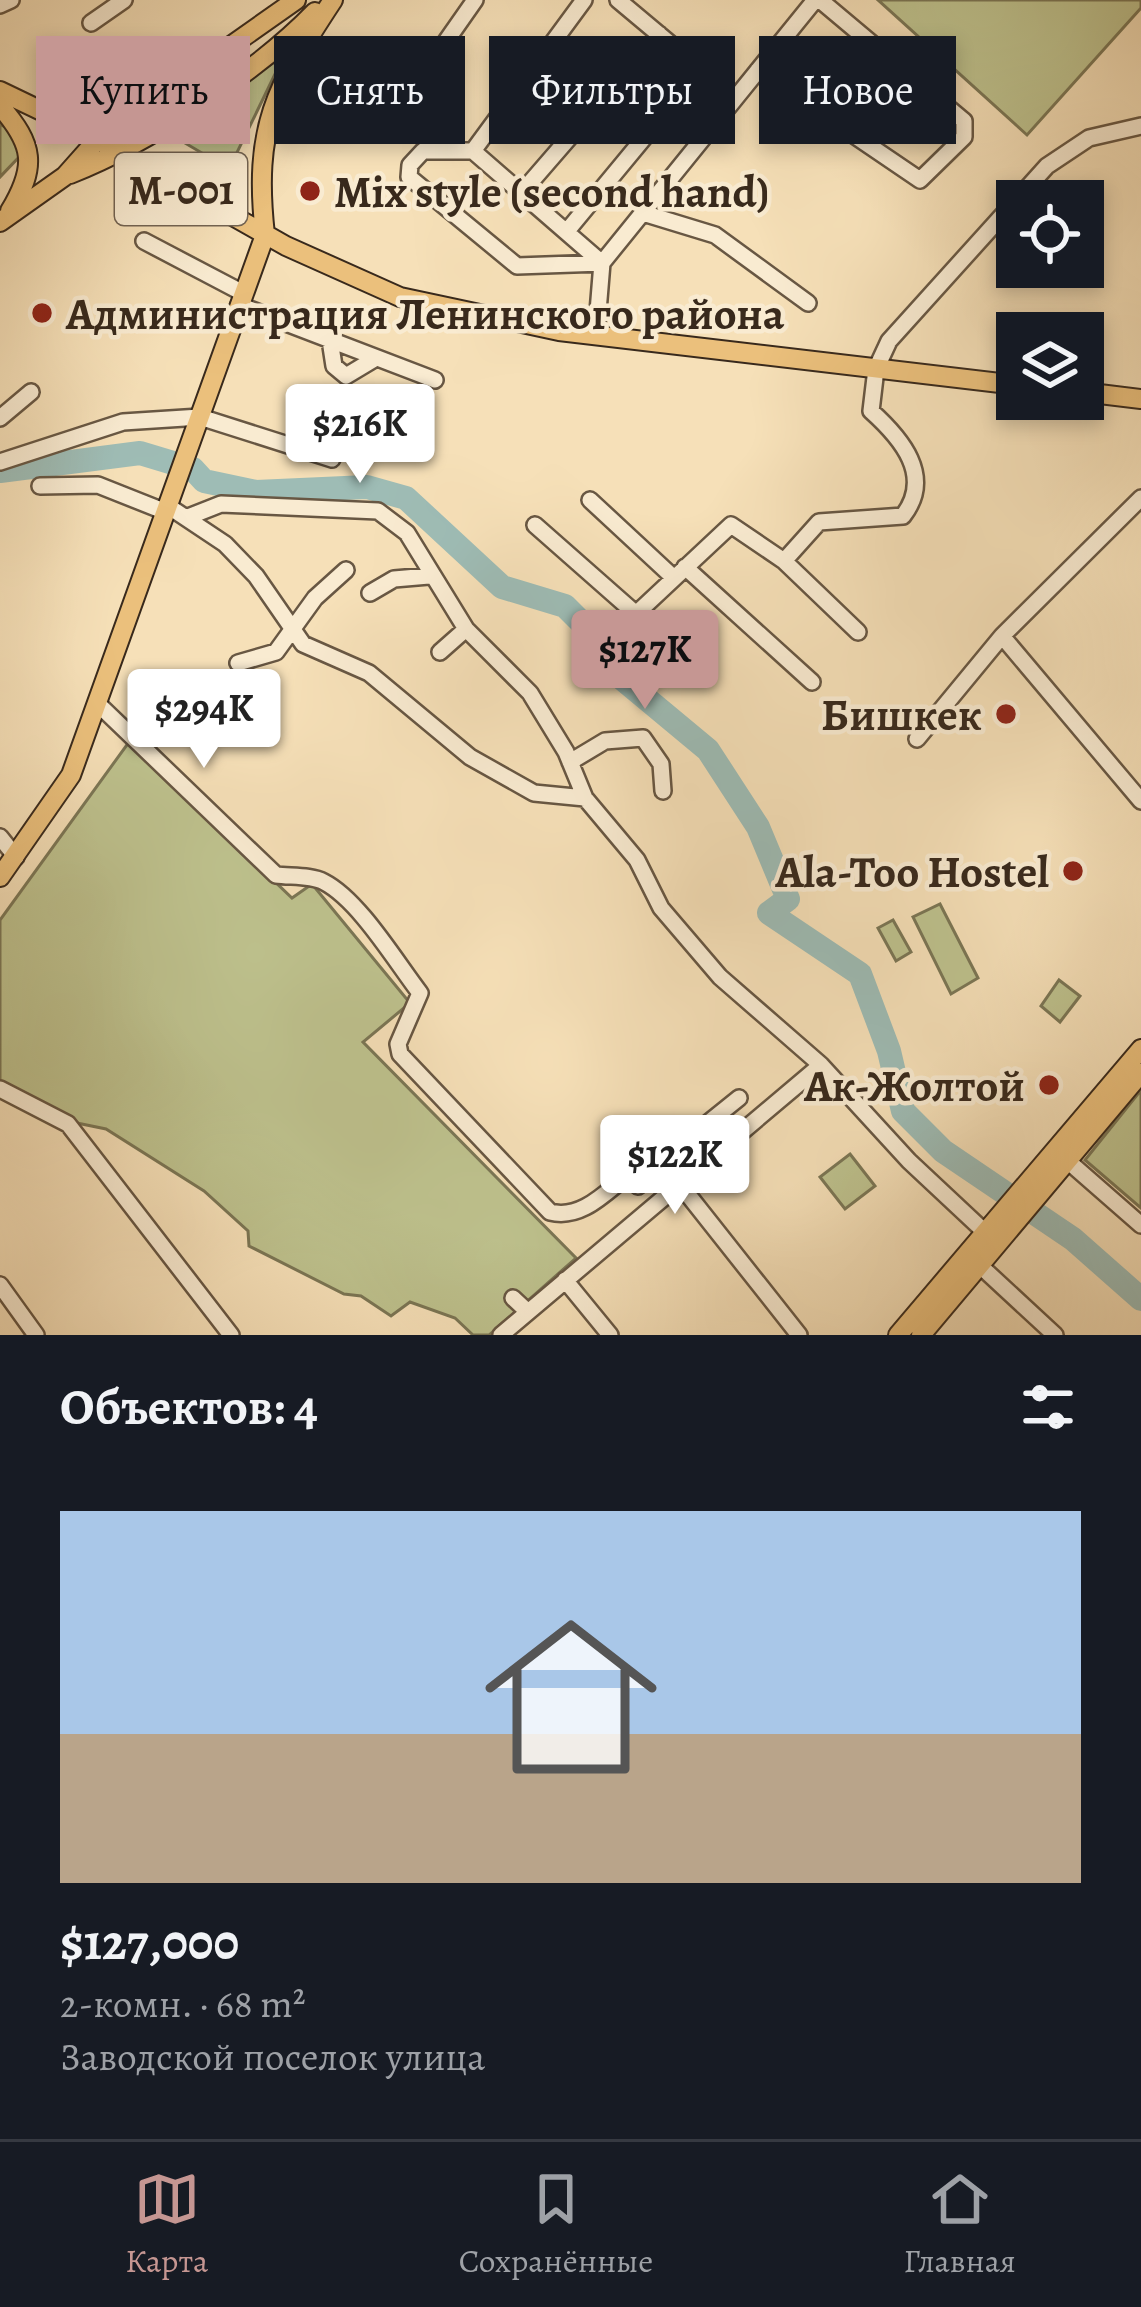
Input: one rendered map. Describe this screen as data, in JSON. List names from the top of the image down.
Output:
{
  "streets": {
    "main road": ["М-001"]
  },
  "places": [
    "Mix style (second hand)",
    "Администрация Ленинского района",
    "Бишкек",
    "Ala-Too Hostel",
    "Ак-Жолтой"
  ],
  "page": {
    "chip": [
      "Купить",
      "Снять",
      "Фильтры",
      "Новое"
    ],
    "price": [
      "$216K",
      "$127K",
      "$294K",
      "$122K"
    ],
    "heading": "Объектов: 4",
    "list": [
      {
        "name": "$127,000",
        "note": "2-комн. · 68 m² · Заводской поселок улица"
      }
    ],
    "tabs": ["Карта", "Сохранённые", "Главная"]
  }
}
